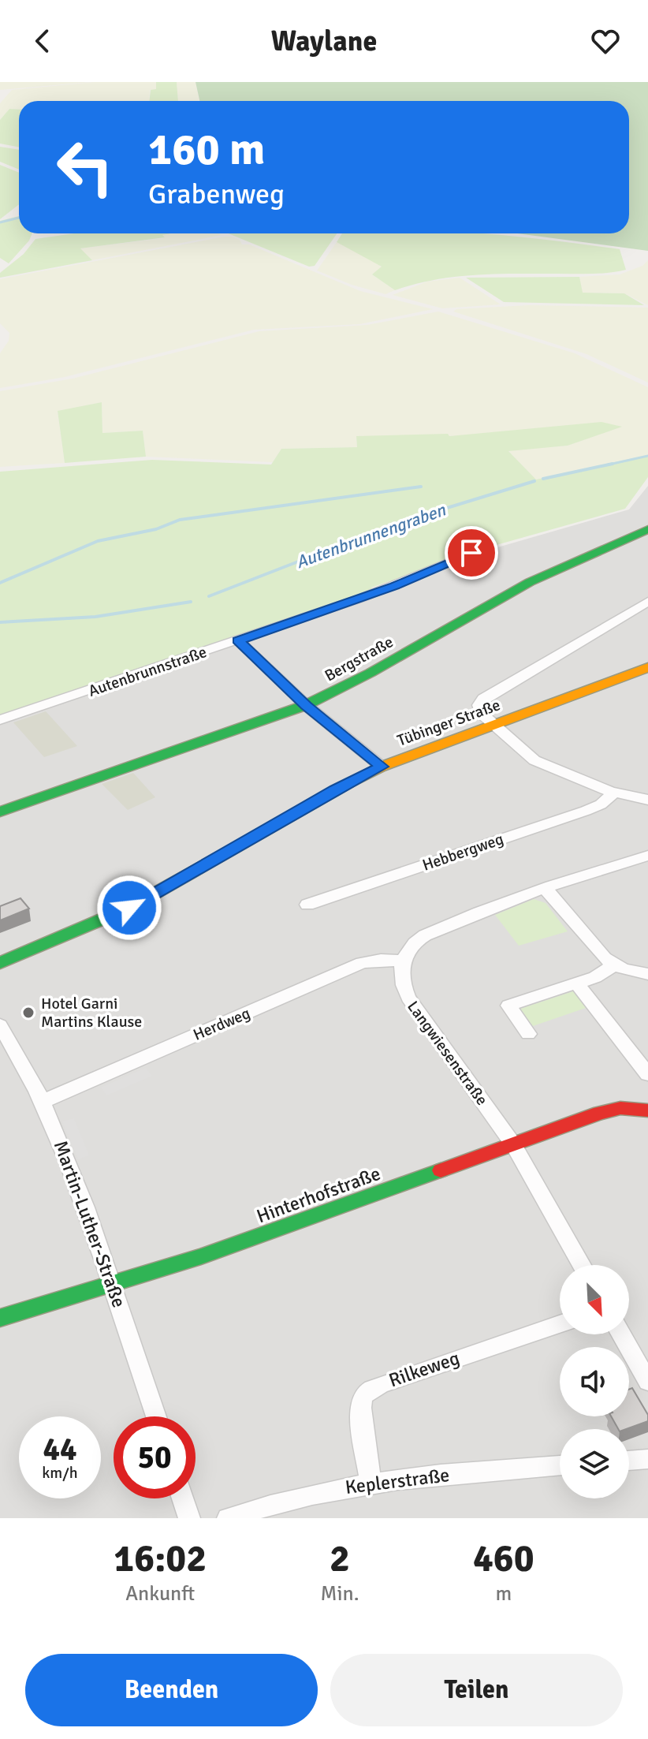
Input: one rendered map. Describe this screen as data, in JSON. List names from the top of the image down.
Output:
{
  "streets": {
    "street": [
      "Bergstraße",
      "Autenbrunnstraße",
      "Tübinger Straße",
      "Hebbergweg",
      "Herdweg",
      "Langwiesenstraße",
      "Hinterhofstraße",
      "Martin-Luther-Straße",
      "Rilkeweg",
      "Keplerstraße"
    ]
  },
  "crossings": [
    ["Herdweg", "Langwiesenstraße"],
    ["Herdweg", "Martin-Luther-Straße"],
    ["Langwiesenstraße", "Hinterhofstraße"],
    ["Hinterhofstraße", "Martin-Luther-Straße"],
    ["Rilkeweg", "Keplerstraße"]
  ],
  "water": ["Autenbrunnengraben"],
  "places": ["Hotel Garni Martins Klause"],
  "north": "bottom right",
  "page": {
    "header": "Waylane",
    "turn": ["160 m", "Grabenweg"],
    "speed": "44 km/h",
    "limit": "50",
    "eta": [
      "16:02",
      "Ankunft",
      "2",
      "Min.",
      "460",
      "m"
    ],
    "buttons": ["Beenden", "Teilen"]
  }
}
